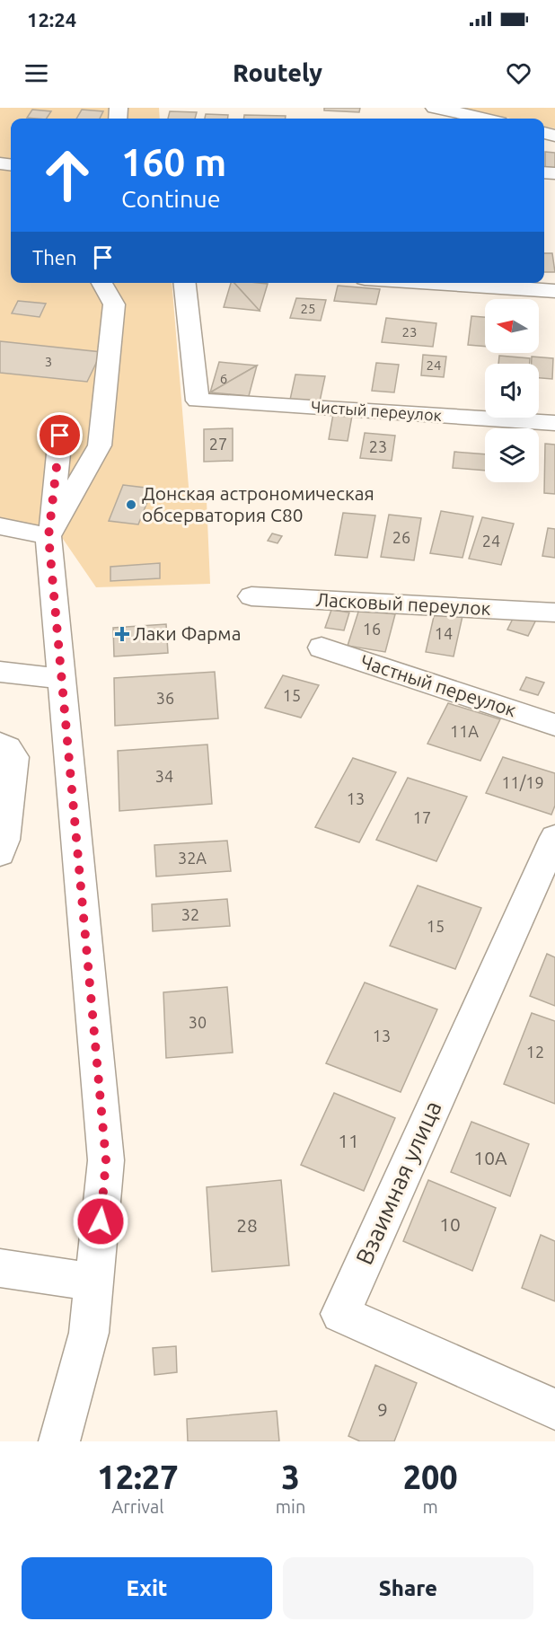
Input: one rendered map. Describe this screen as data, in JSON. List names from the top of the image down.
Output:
{
  "streets": {
    "street": [
      "Чистый переулок",
      "Ласковый переулок",
      "Частный переулок",
      "Взаимная улица"
    ]
  },
  "places": {
    "other": ["Донская астрономическая обсерватория C80"],
    "health": ["Лаки Фарма"]
  },
  "house_numbers": [
    "25",
    "23",
    "3",
    "24",
    "6",
    "27",
    "23",
    "26",
    "24",
    "16",
    "14",
    "15",
    "36",
    "11А",
    "34",
    "11/19",
    "13",
    "17",
    "32А",
    "32",
    "15",
    "30",
    "13",
    "12",
    "11",
    "10А",
    "10",
    "28",
    "9"
  ],
  "north": "left",
  "page": {
    "status": "12:24",
    "header": "Routely",
    "turn": ["160 m", "Continue"],
    "then": "Then",
    "eta": [
      "12:27",
      "Arrival",
      "3",
      "min",
      "200",
      "m"
    ],
    "buttons": ["Exit", "Share"]
  }
}
